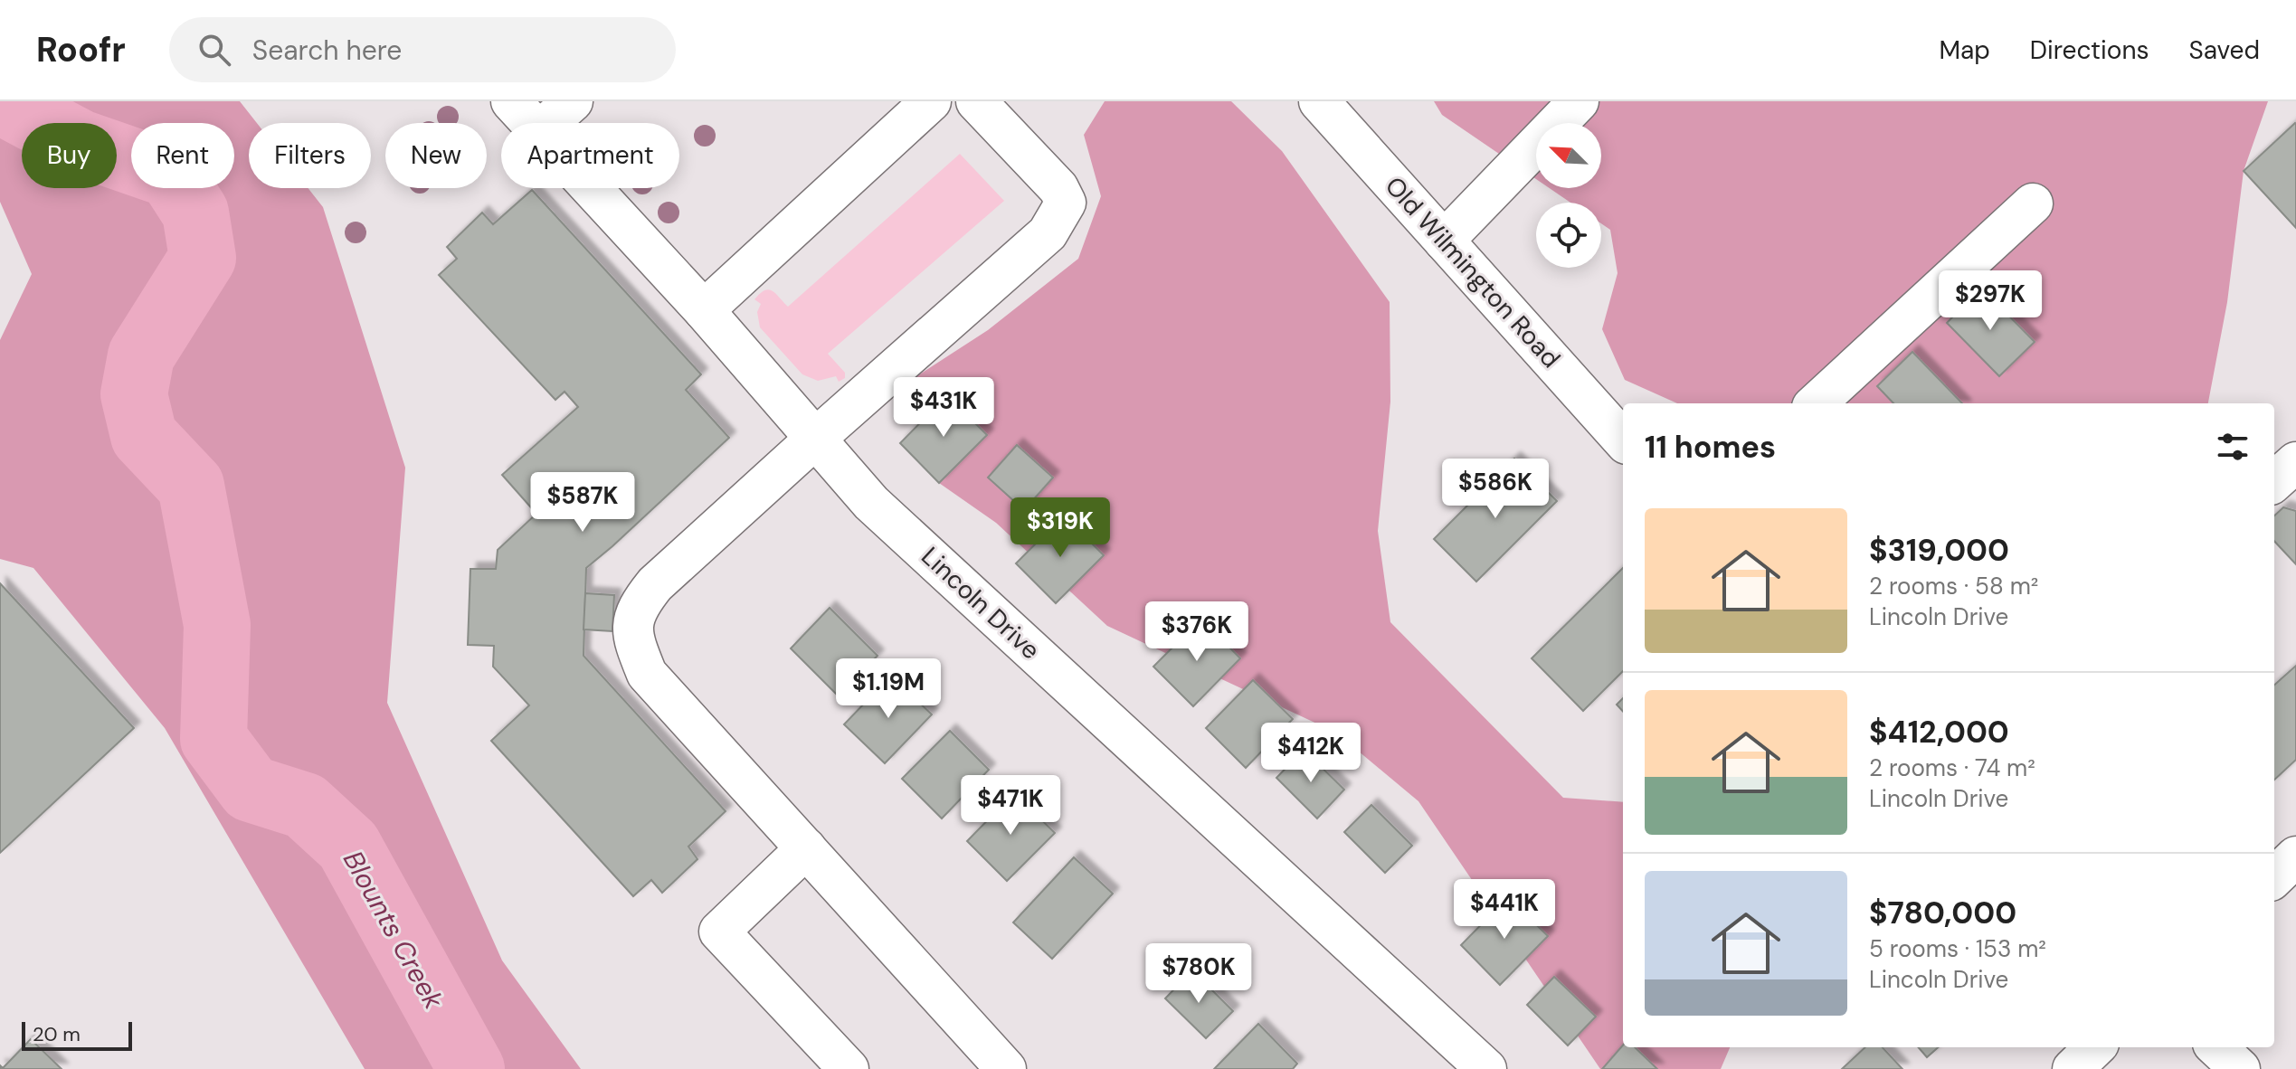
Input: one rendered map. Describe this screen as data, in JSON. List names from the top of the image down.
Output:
{
  "streets": {
    "street": ["Old Wilmington Road", "Lincoln Drive"]
  },
  "water": ["Blounts Creek"],
  "scale_bar": "20 m",
  "north": "top left",
  "page": {
    "header": "Roofr",
    "search": "Search here",
    "nav": ["Map", "Directions", "Saved"],
    "chip": [
      "Buy",
      "Rent",
      "Filters",
      "New",
      "Apartment"
    ],
    "price": [
      "$297K",
      "$431K",
      "$586K",
      "$587K",
      "$319K",
      "$376K",
      "$1.19M",
      "$412K",
      "$471K",
      "$441K",
      "$780K"
    ],
    "heading": "11 homes",
    "list": [
      {
        "name": "$319,000",
        "note": "2 rooms · 58 m² · Lincoln Drive"
      },
      {
        "name": "$412,000",
        "note": "2 rooms · 74 m² · Lincoln Drive"
      },
      {
        "name": "$780,000",
        "note": "5 rooms · 153 m² · Lincoln Drive"
      }
    ],
    "scale": "20 m"
  }
}
